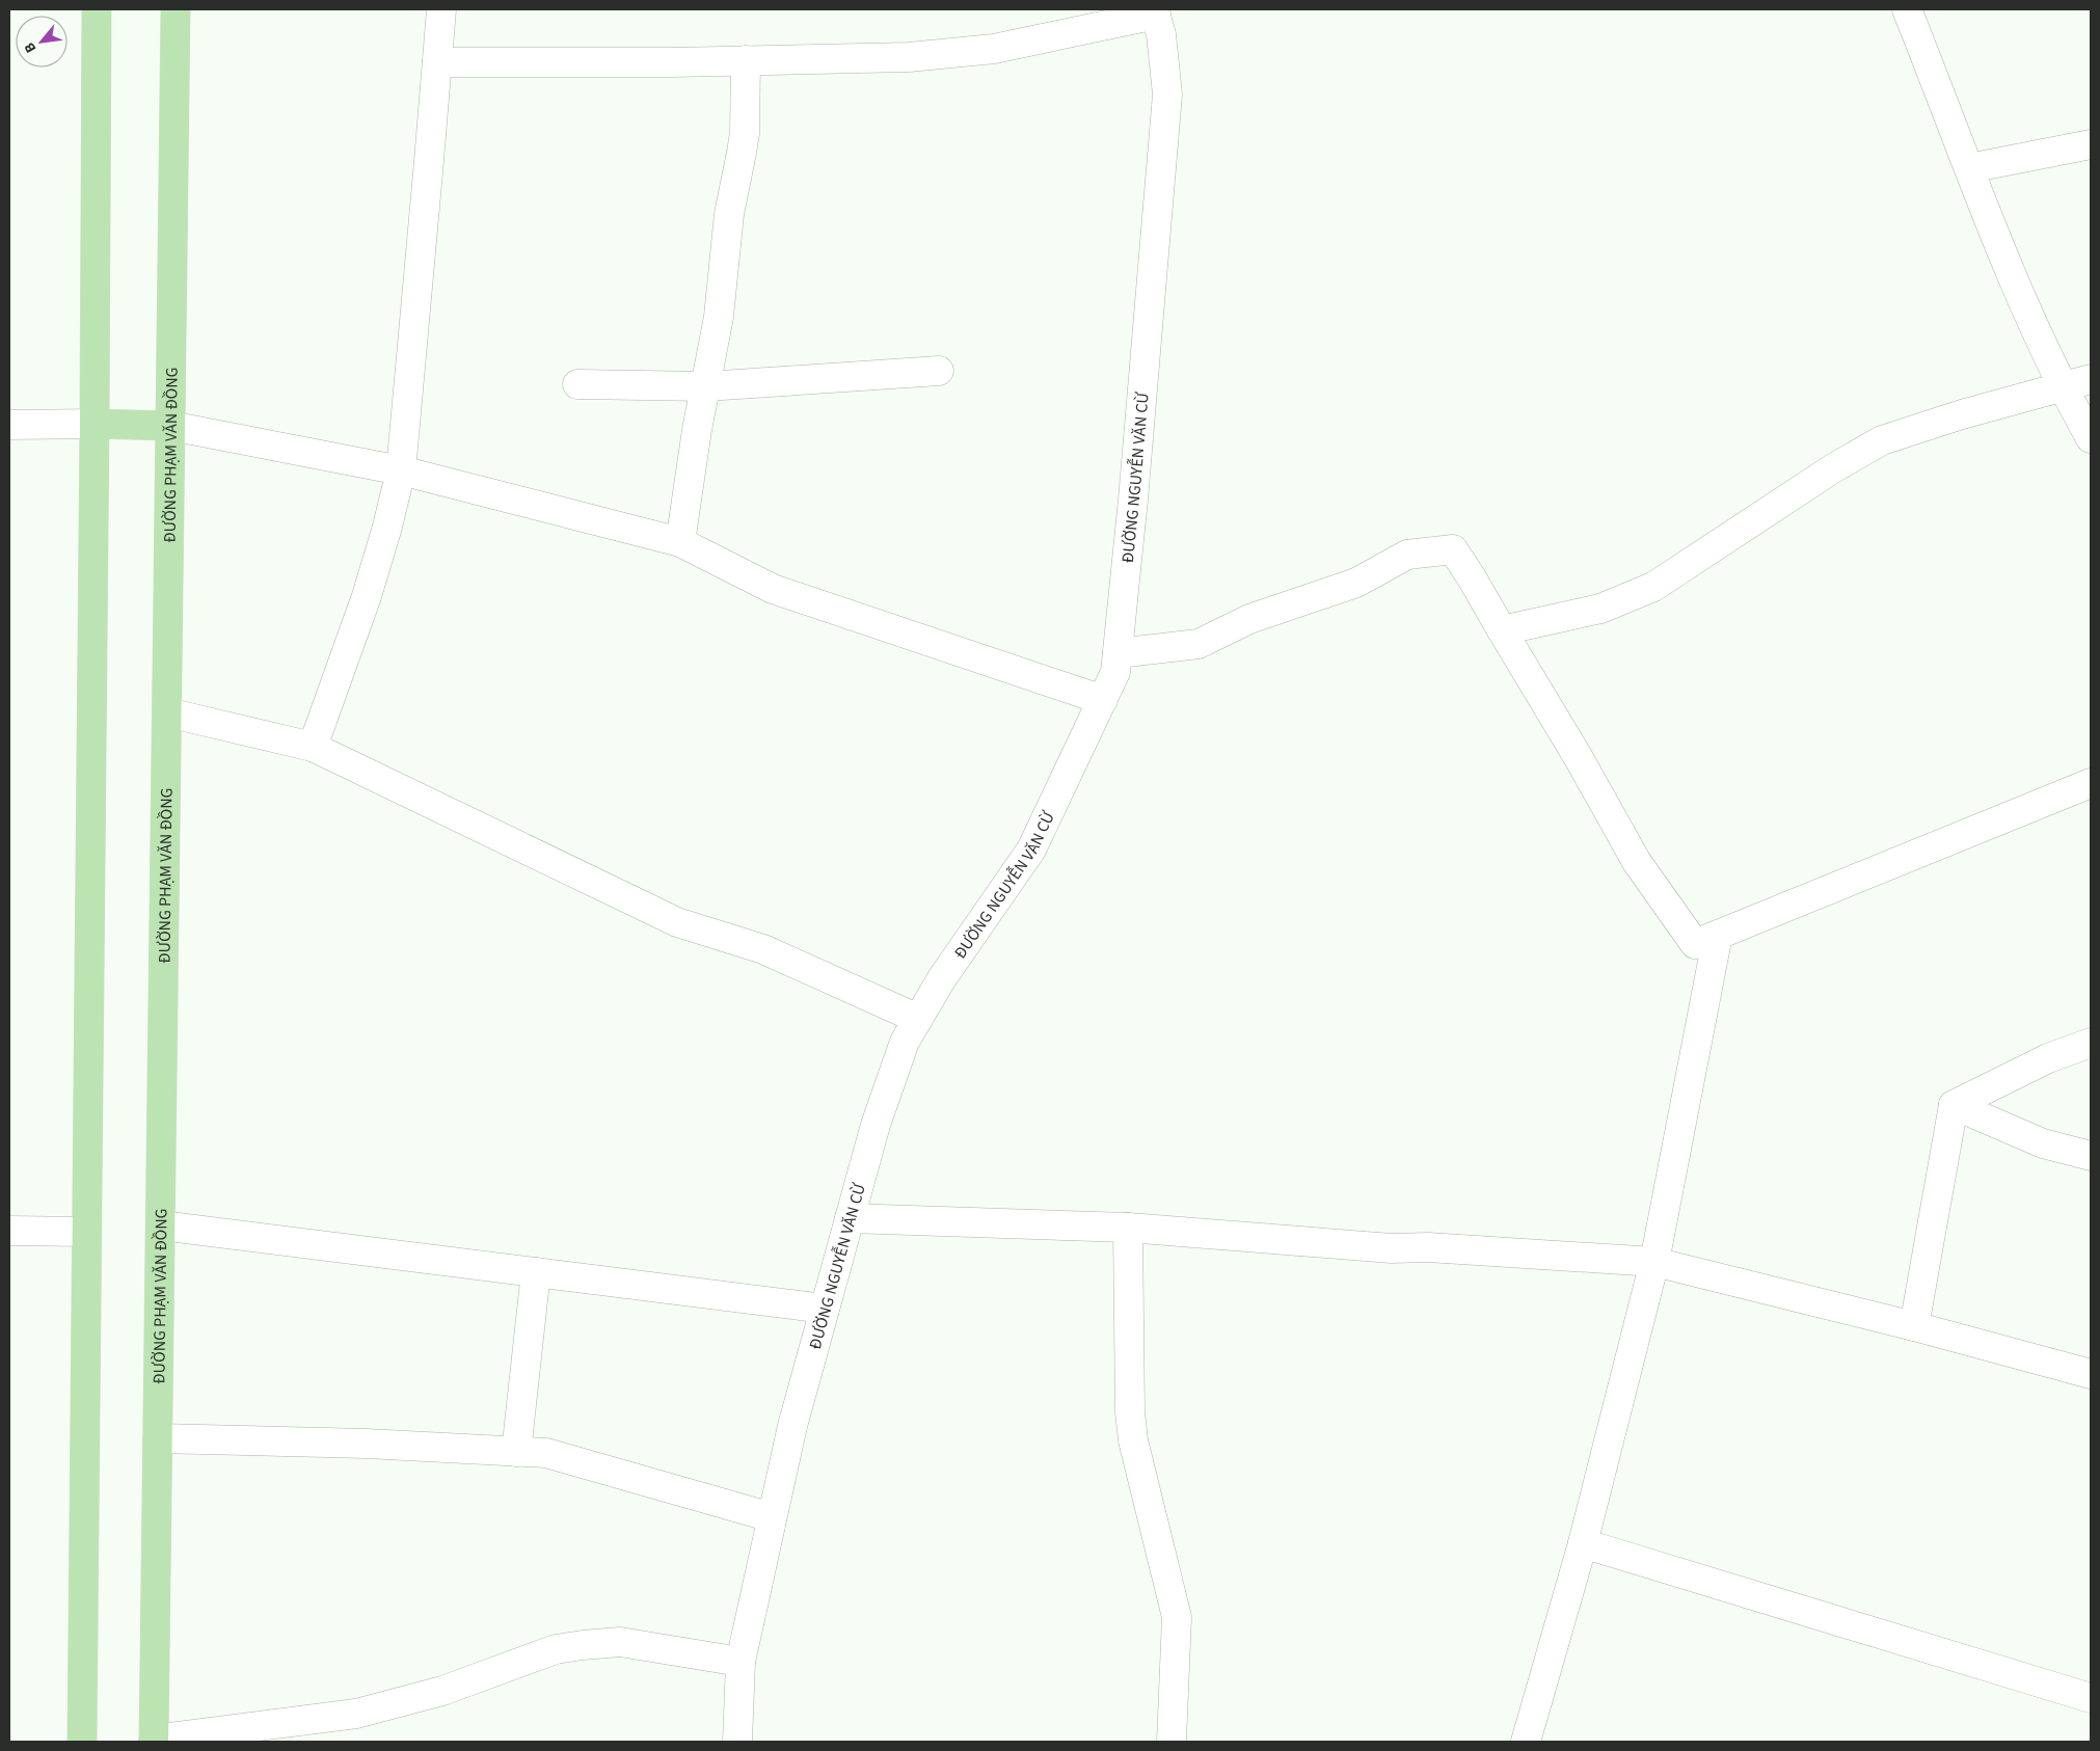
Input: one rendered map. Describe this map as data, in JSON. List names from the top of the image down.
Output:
{
  "streets": {
    "main road": ["ĐƯỜNG PHẠM VĂN ĐỒNG"],
    "street": ["ĐƯỜNG NGUYỄN VĂN CỪ"]
  },
  "north": "bottom left"
}
